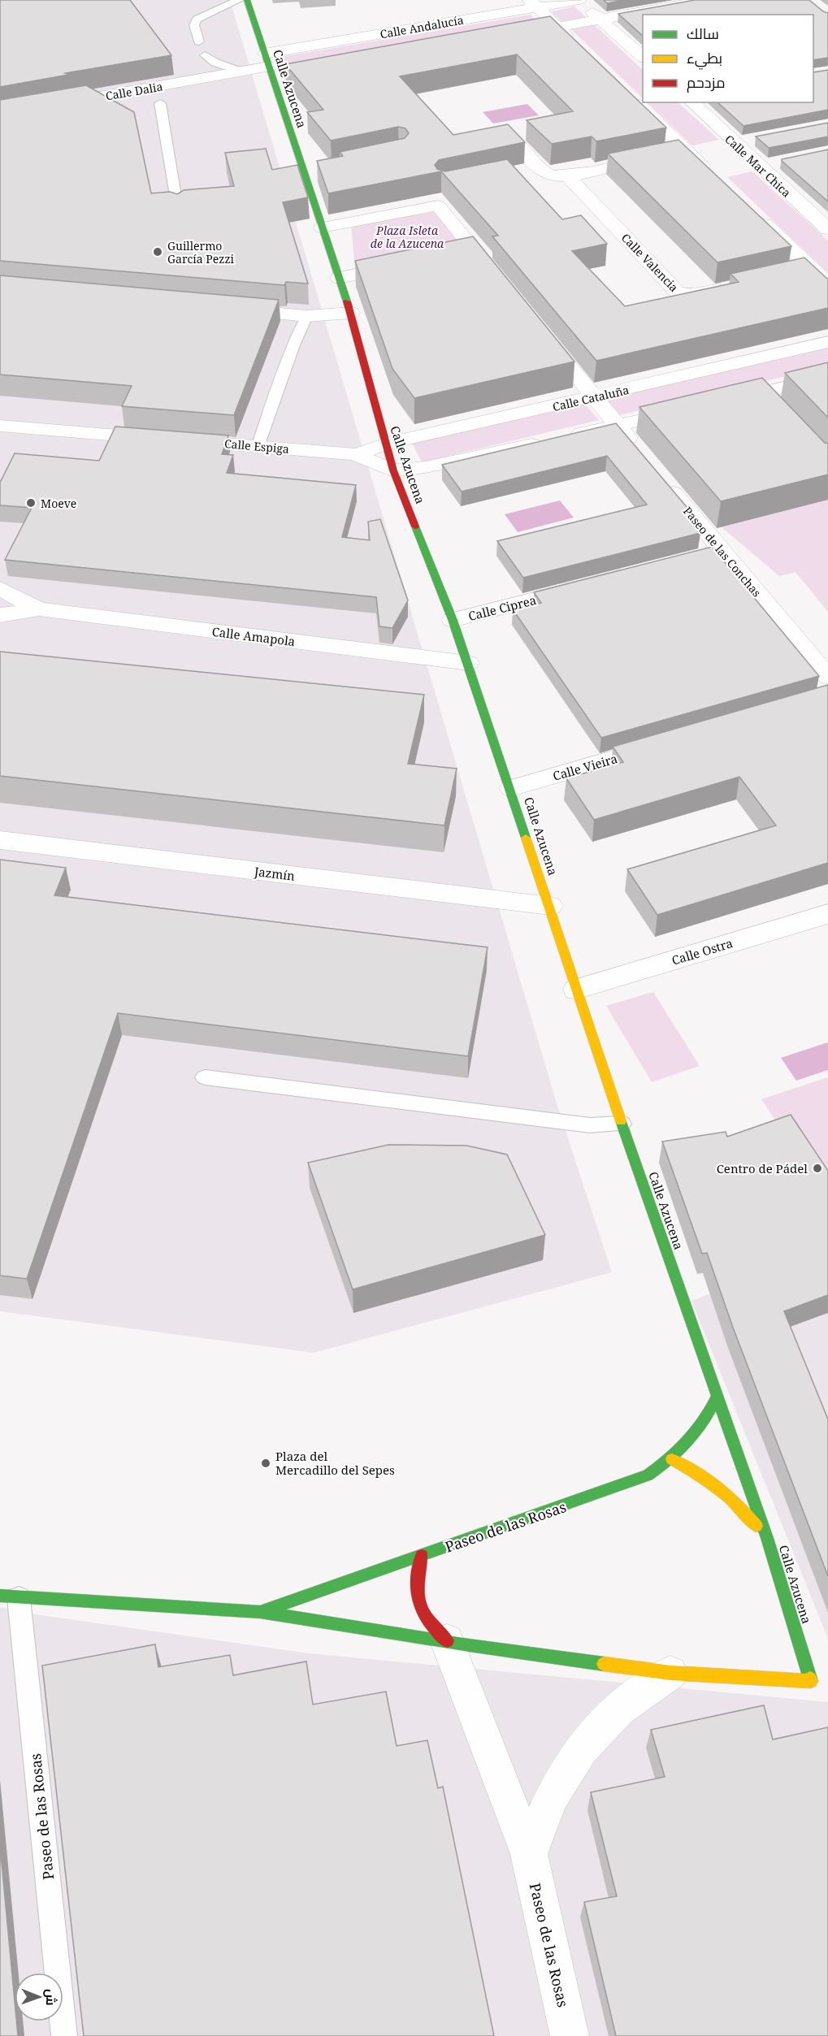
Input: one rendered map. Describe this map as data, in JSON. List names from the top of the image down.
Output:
{
  "streets": {
    "street": [
      "Calle Andalucía",
      "Calle Azucena",
      "Calle Dalia",
      "Calle Mar Chica",
      "Calle Valencia",
      "Calle Cataluña",
      "Calle Espiga",
      "Paseo de las Conchas",
      "Calle Ciprea",
      "Calle Amapola",
      "Calle Vieira",
      "Jazmín",
      "Calle Ostra",
      "Paseo de las Rosas"
    ]
  },
  "crossings": [
    ["Calle Andalucía", "Calle Azucena"],
    ["Calle Andalucía", "Calle Dalia"],
    ["Calle Azucena", "Calle Dalia"],
    ["Calle Azucena", "Calle Cataluña"],
    ["Calle Azucena", "Calle Espiga"],
    ["Calle Azucena", "Calle Ciprea"],
    ["Calle Azucena", "Calle Amapola"],
    ["Calle Azucena", "Calle Vieira"],
    ["Calle Azucena", "Jazmín"],
    ["Calle Azucena", "Calle Ostra"],
    ["Calle Azucena", "Paseo de las Rosas"],
    ["Calle Cataluña", "Calle Espiga"]
  ],
  "parks": ["Plaza Isleta de la Azucena"],
  "places": [
    "Guillermo García Pezzi",
    "Moeve",
    "Centro de Pádel",
    "Plaza del Mercadillo del Sepes"
  ],
  "legend": ["سالك", "بطيء", "مزدحم"],
  "north": "right"
}
